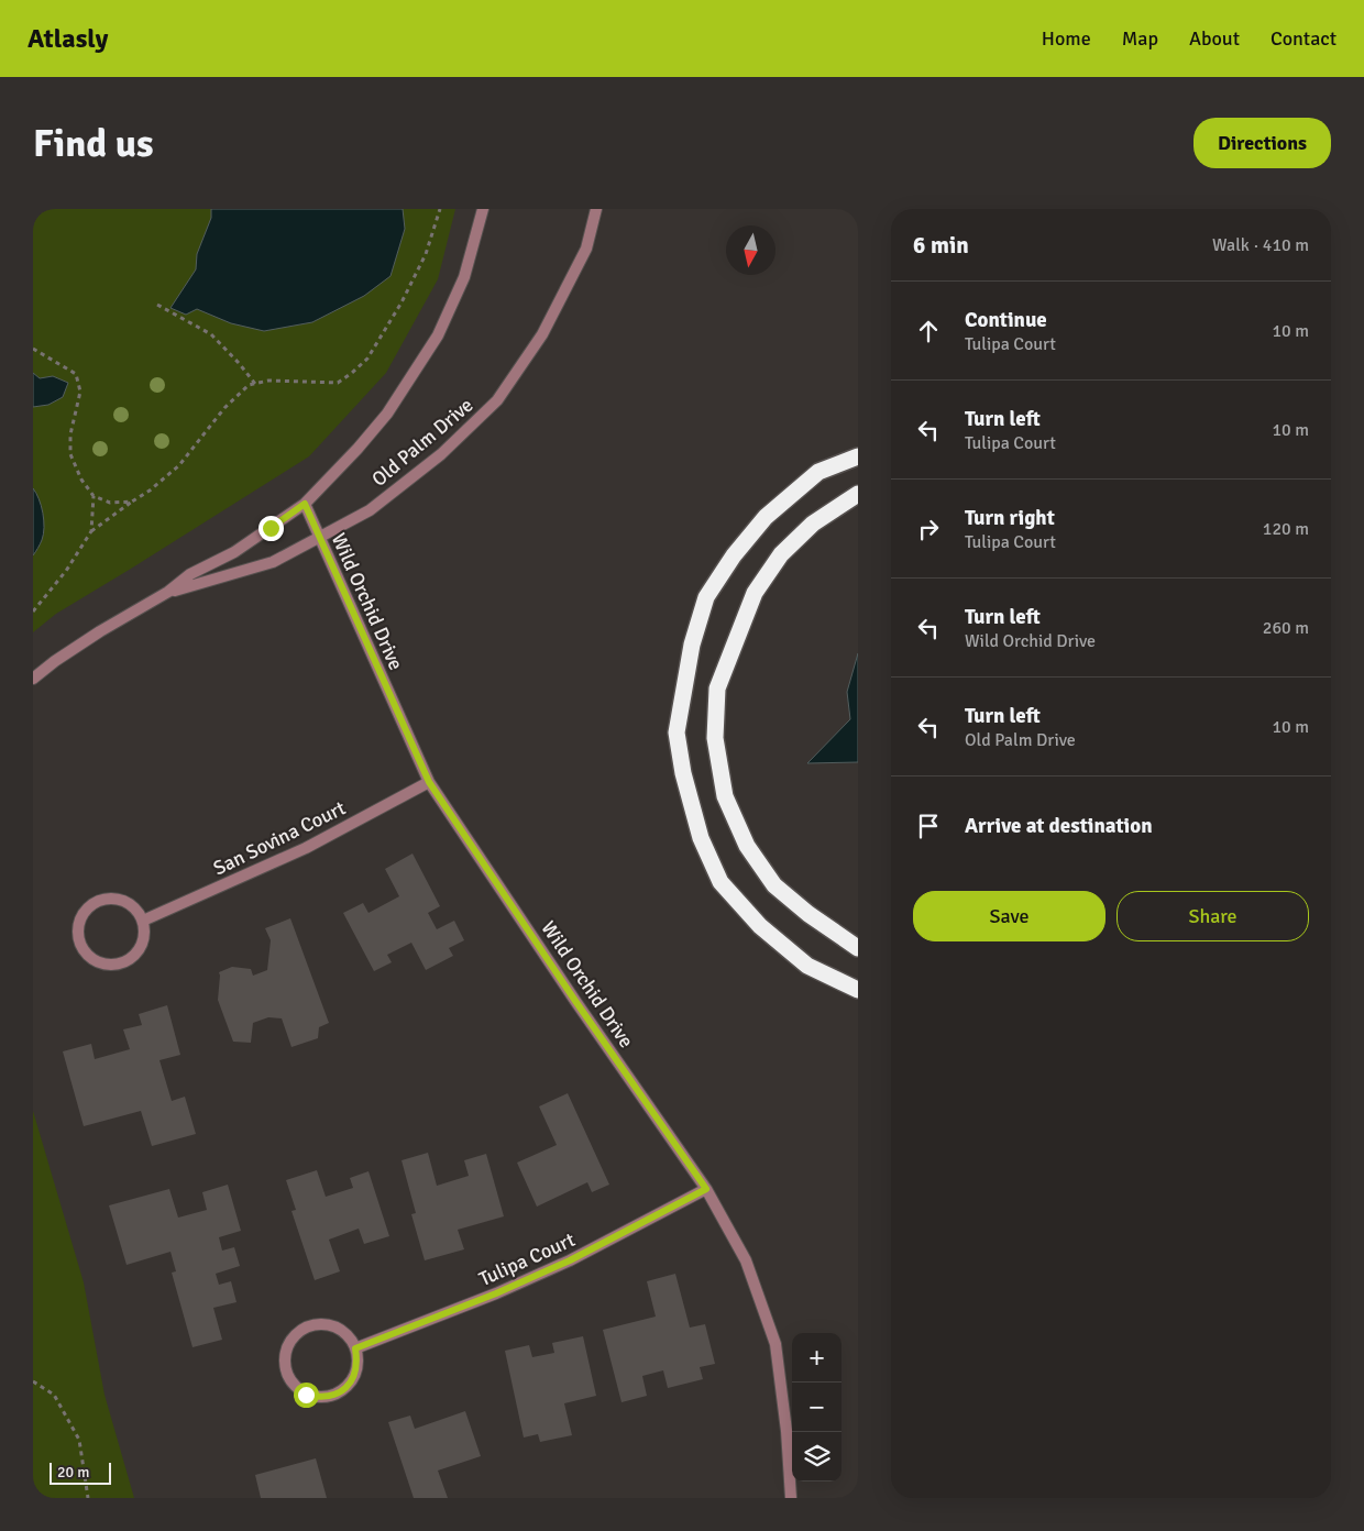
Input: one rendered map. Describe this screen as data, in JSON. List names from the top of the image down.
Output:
{
  "streets": {
    "street": [
      "Old Palm Drive",
      "Wild Orchid Drive",
      "San Sovina Court",
      "Tulipa Court"
    ]
  },
  "crossings": [
    ["Old Palm Drive", "Wild Orchid Drive"],
    ["Wild Orchid Drive", "San Sovina Court"],
    ["Wild Orchid Drive", "Tulipa Court"]
  ],
  "scale_bar": "20 m",
  "north": "bottom",
  "page": {
    "header": "Atlasly",
    "nav": [
      "Home",
      "Map",
      "About",
      "Contact"
    ],
    "buttons": [
      "Directions",
      ["Save", "Share"]
    ],
    "title": "Find us",
    "heading": ["6 min", "Walk · 410 m"],
    "list": [
      ["Continue", "Tulipa Court", "10 m"],
      ["Turn left", "Tulipa Court", "10 m"],
      ["Turn right", "Tulipa Court", "120 m"],
      ["Turn left", "Wild Orchid Drive", "260 m"],
      ["Turn left", "Old Palm Drive", "10 m"],
      "Arrive at destination"
    ],
    "map_buttons": ["+", "−"],
    "scale": "20 m"
  }
}
